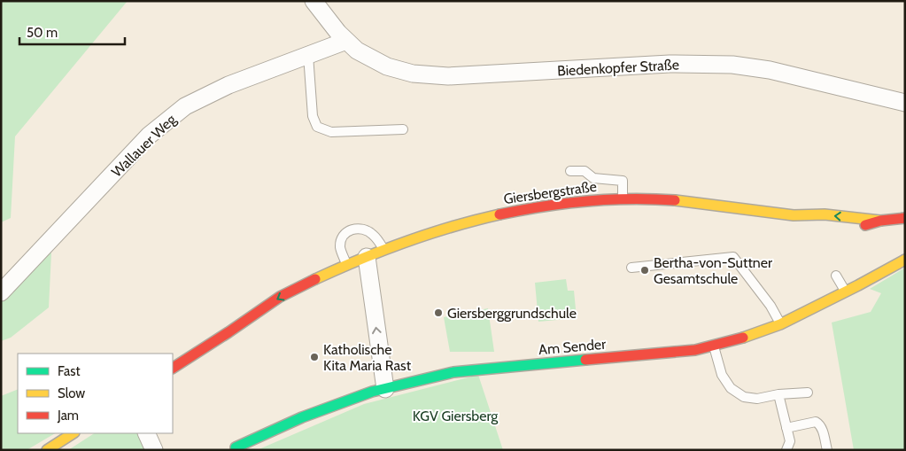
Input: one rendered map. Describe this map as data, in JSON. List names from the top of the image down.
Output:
{
  "streets": {
    "street": [
      "Biedenkopfer Straße",
      "Wallauer Weg",
      "Giersbergstraße",
      "Am Sender"
    ]
  },
  "crossings": [
    ["Biedenkopfer Straße", "Wallauer Weg"]
  ],
  "parks": ["KGV Giersberg"],
  "places": ["Bertha-von-Suttner Gesamtschule", "Giersberggrundschule", "Katholische Kita Maria Rast"],
  "legend": ["Fast", "Slow", "Jam"],
  "scale_bar": "50 m"
}
